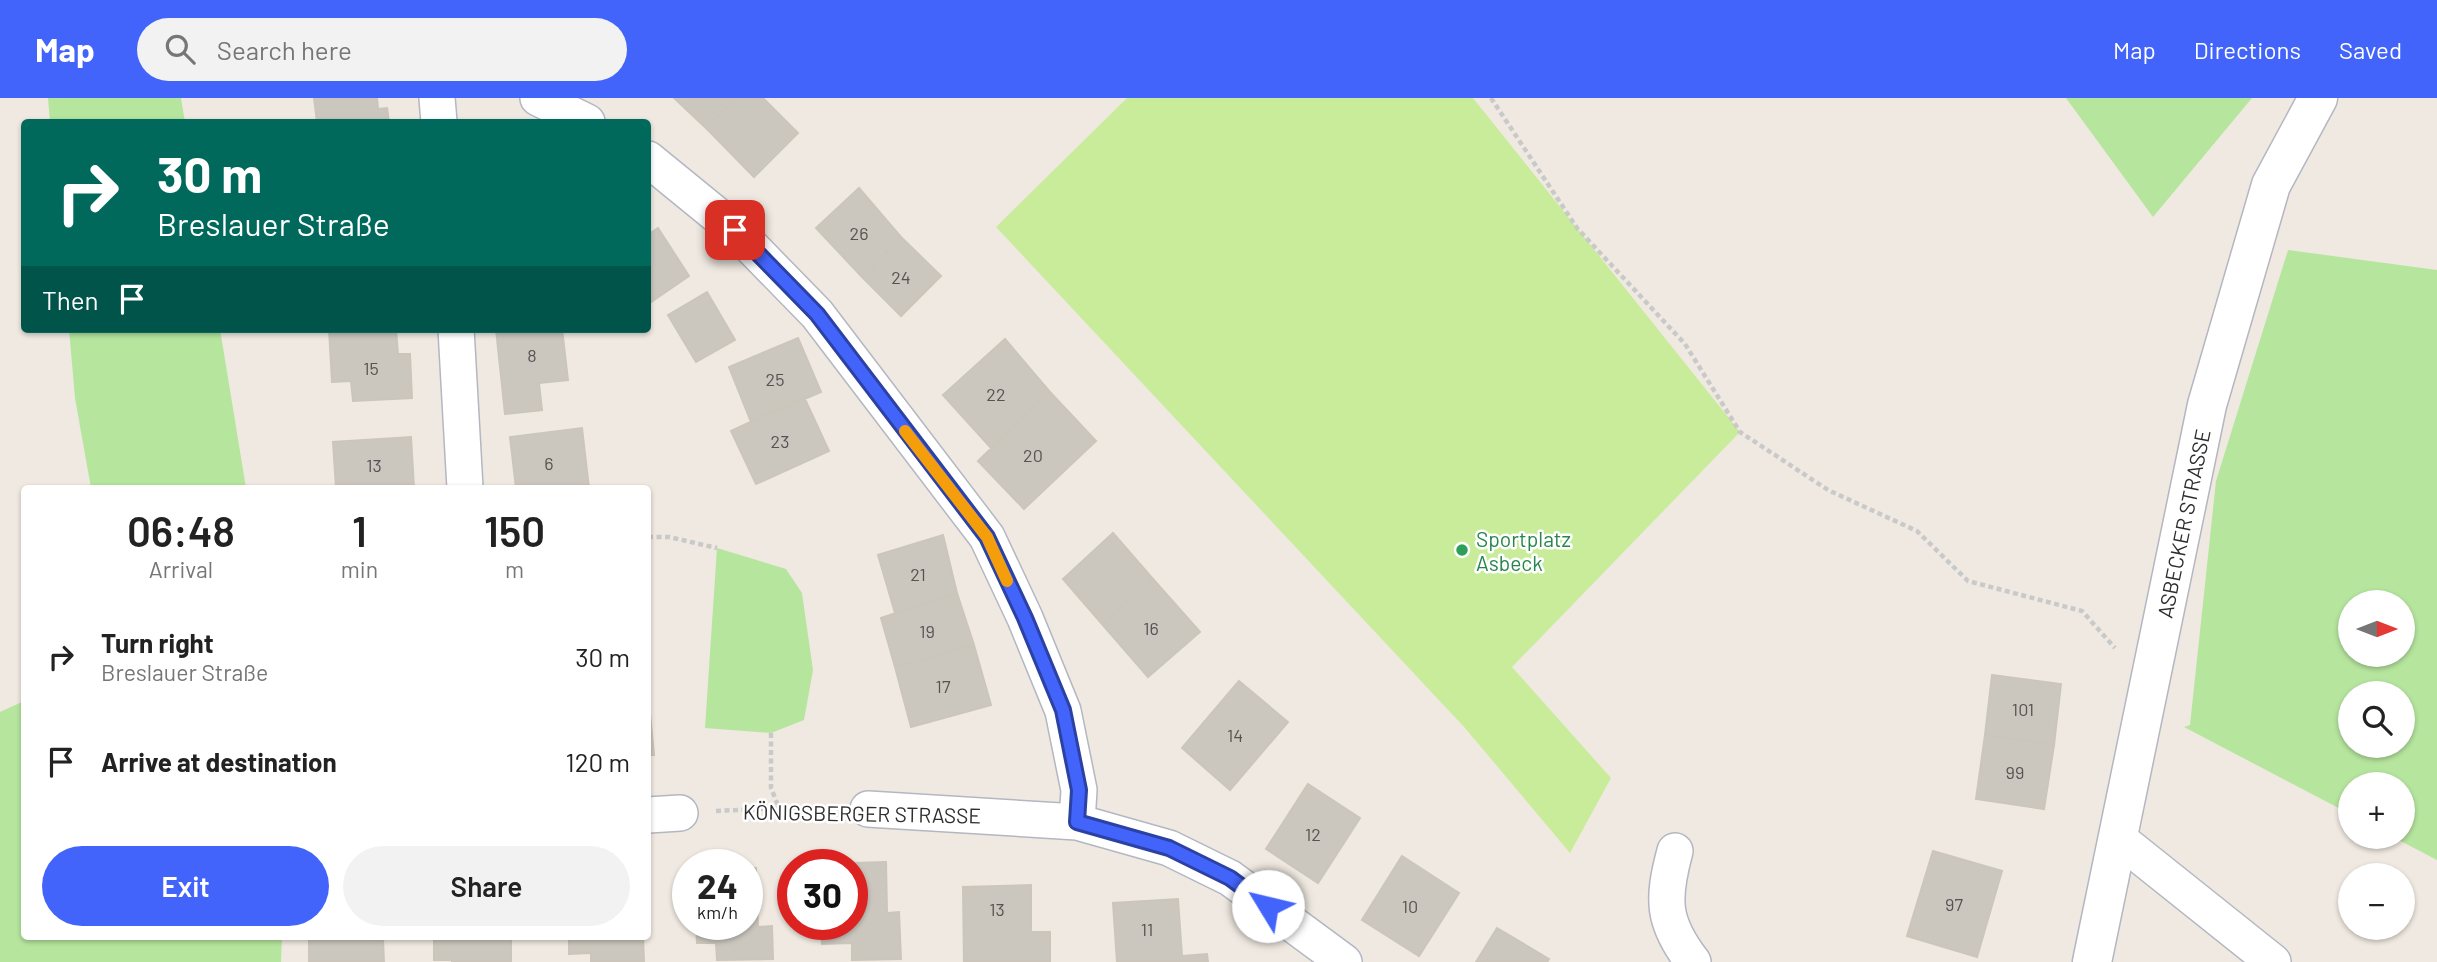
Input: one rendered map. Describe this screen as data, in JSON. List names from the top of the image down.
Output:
{
  "streets": {
    "main road": ["ASBECKER STRASSE"],
    "street": ["KÖNIGSBERGER STRASSE"]
  },
  "places": ["Sportplatz Asbeck"],
  "house_numbers": [
    "26",
    "24",
    "8",
    "15",
    "25",
    "22",
    "23",
    "20",
    "6",
    "13",
    "21",
    "16",
    "19",
    "17",
    "101",
    "14",
    "99",
    "12",
    "97",
    "10",
    "13",
    "11"
  ],
  "north": "right",
  "page": {
    "header": "Map",
    "search": "Search here",
    "nav": ["Map", "Directions", "Saved"],
    "turn": ["30 m", "Breslauer Straße"],
    "then": "Then",
    "eta": [
      "06:48",
      "Arrival",
      "1",
      "min",
      "150",
      "m"
    ],
    "map_buttons": ["+", "−"],
    "list": [
      {
        "name": "Turn right",
        "note": "Breslauer Straße",
        "value": "30 m"
      },
      {
        "name": "Arrive at destination",
        "value": "120 m"
      }
    ],
    "buttons": ["Exit", "Share"],
    "speed": "24 km/h",
    "limit": "30"
  }
}
